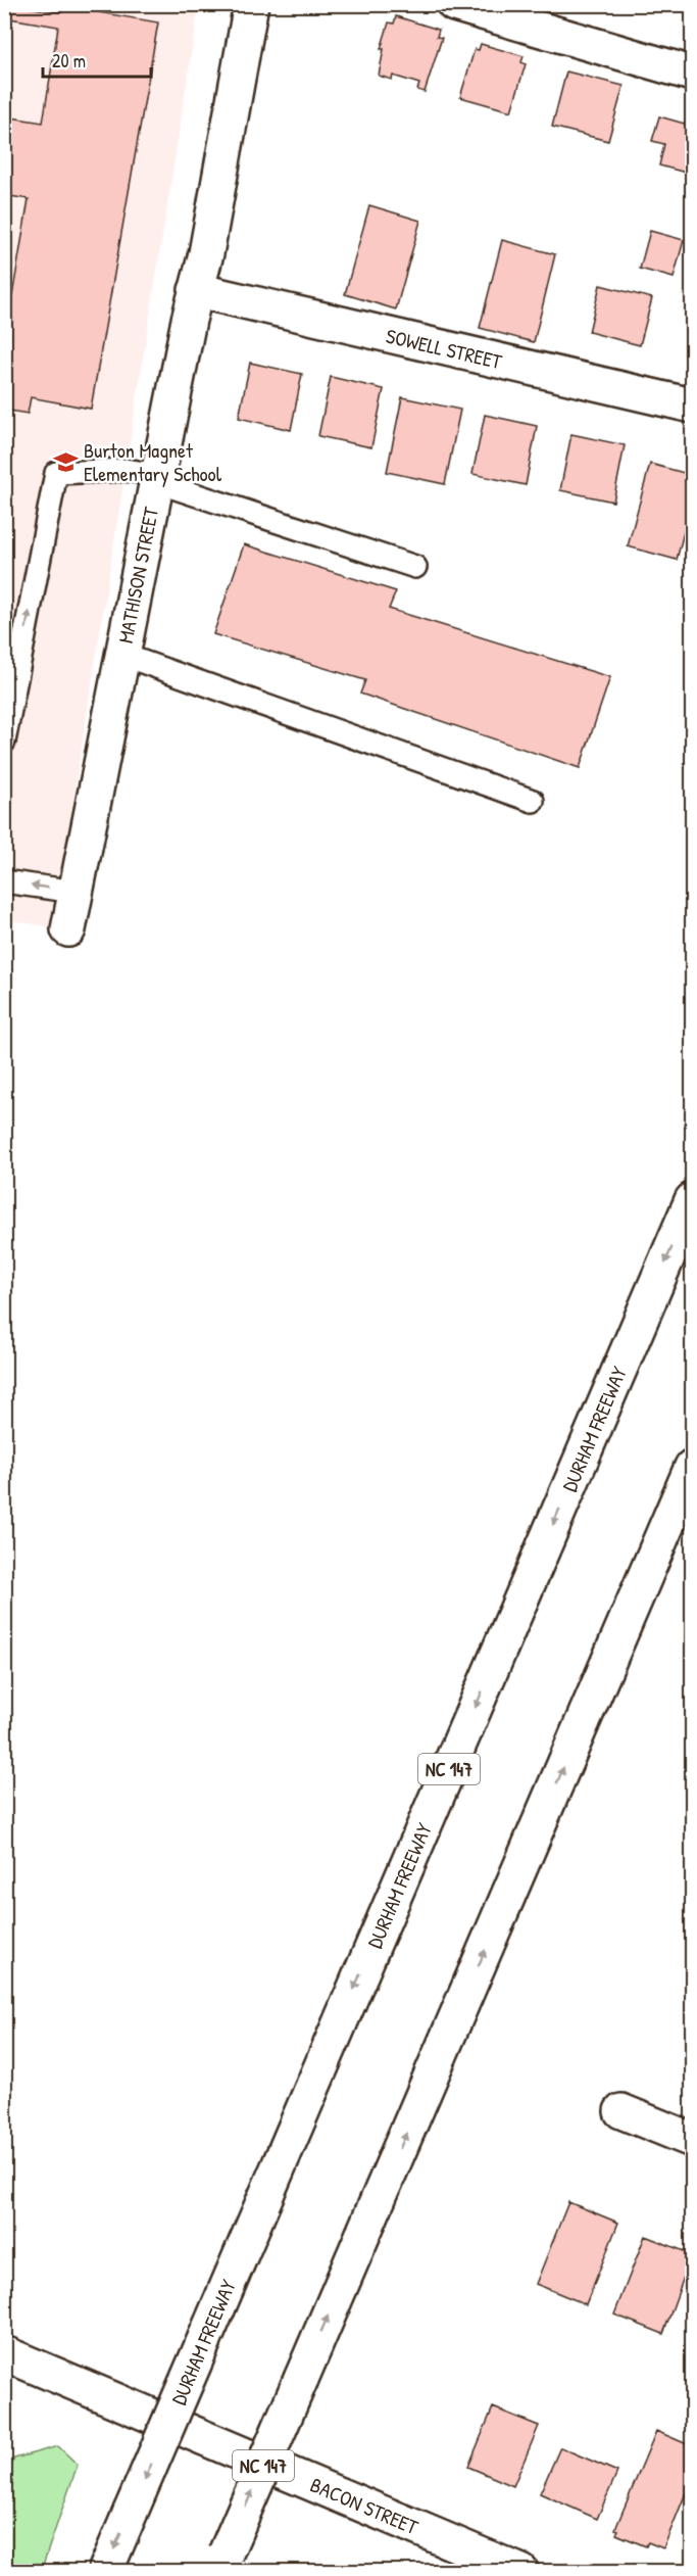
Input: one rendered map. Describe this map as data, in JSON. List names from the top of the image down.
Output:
{
  "streets": {
    "main road": [
      "SOWELL STREET",
      "MATHISON STREET",
      "DURHAM FREEWAY",
      "NC 147",
      "BACON STREET"
    ]
  },
  "crossings": [
    ["SOWELL STREET", "MATHISON STREET"]
  ],
  "places": {
    "school or university": ["Burton Magnet Elementary School"]
  },
  "scale_bar": "20 m"
}
